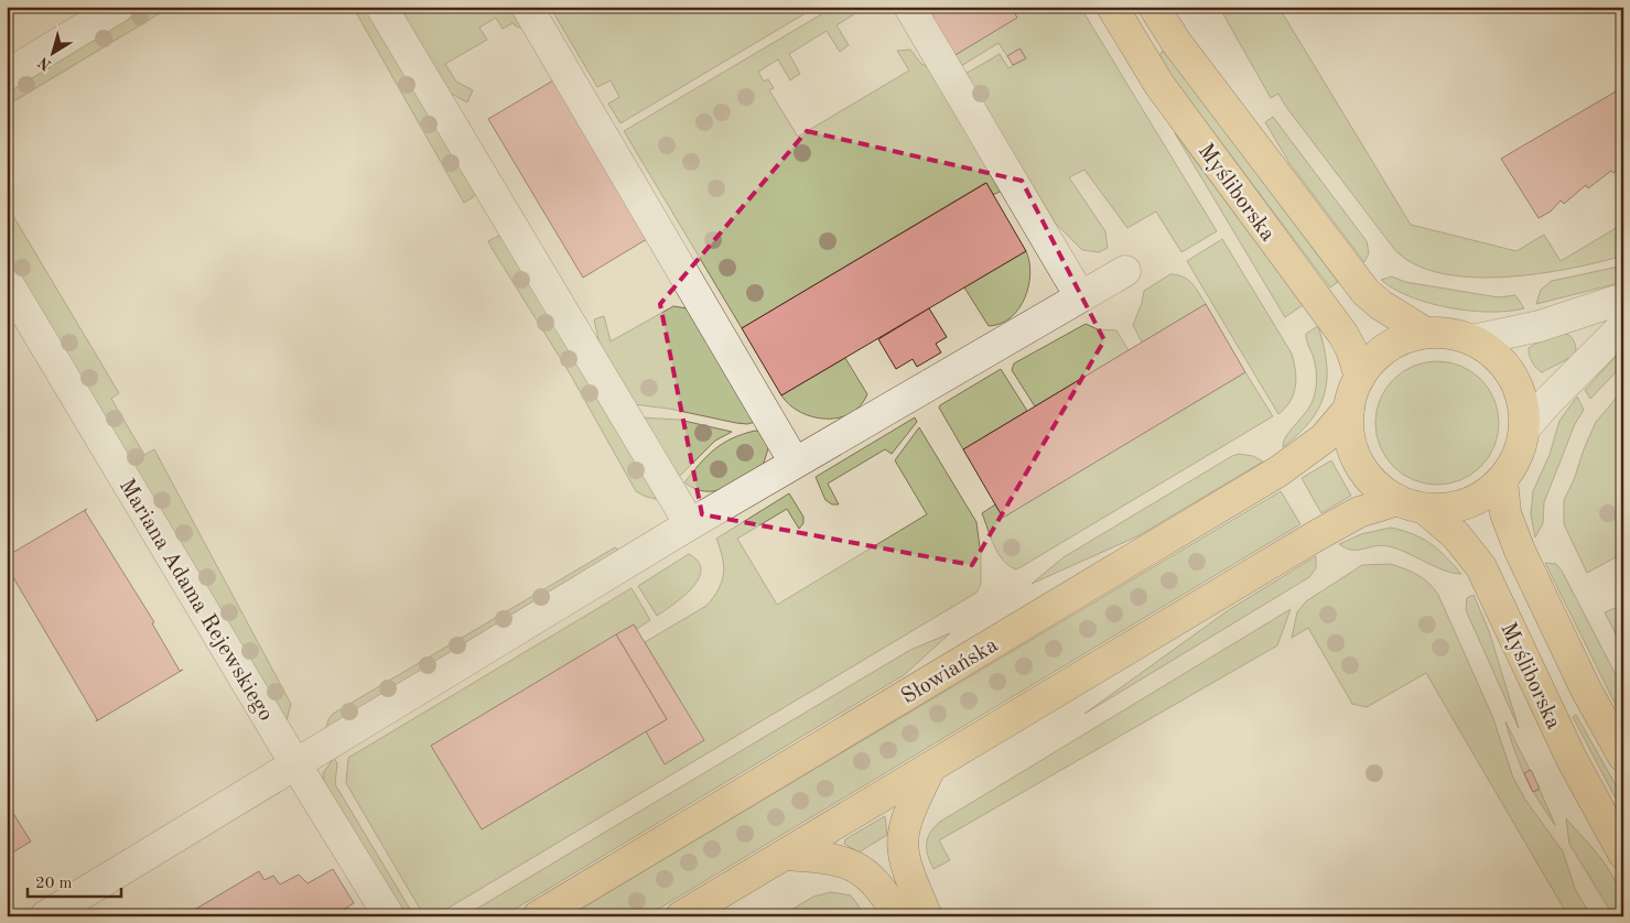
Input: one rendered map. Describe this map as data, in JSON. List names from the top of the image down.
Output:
{
  "streets": {
    "main road": ["Myśliborska", "Słowiańska"],
    "street": ["Mariana Adama Rejewskiego"]
  },
  "crossings": [
    ["Myśliborska", "Słowiańska"]
  ],
  "scale_bar": "20 m",
  "north": "bottom left"
}
